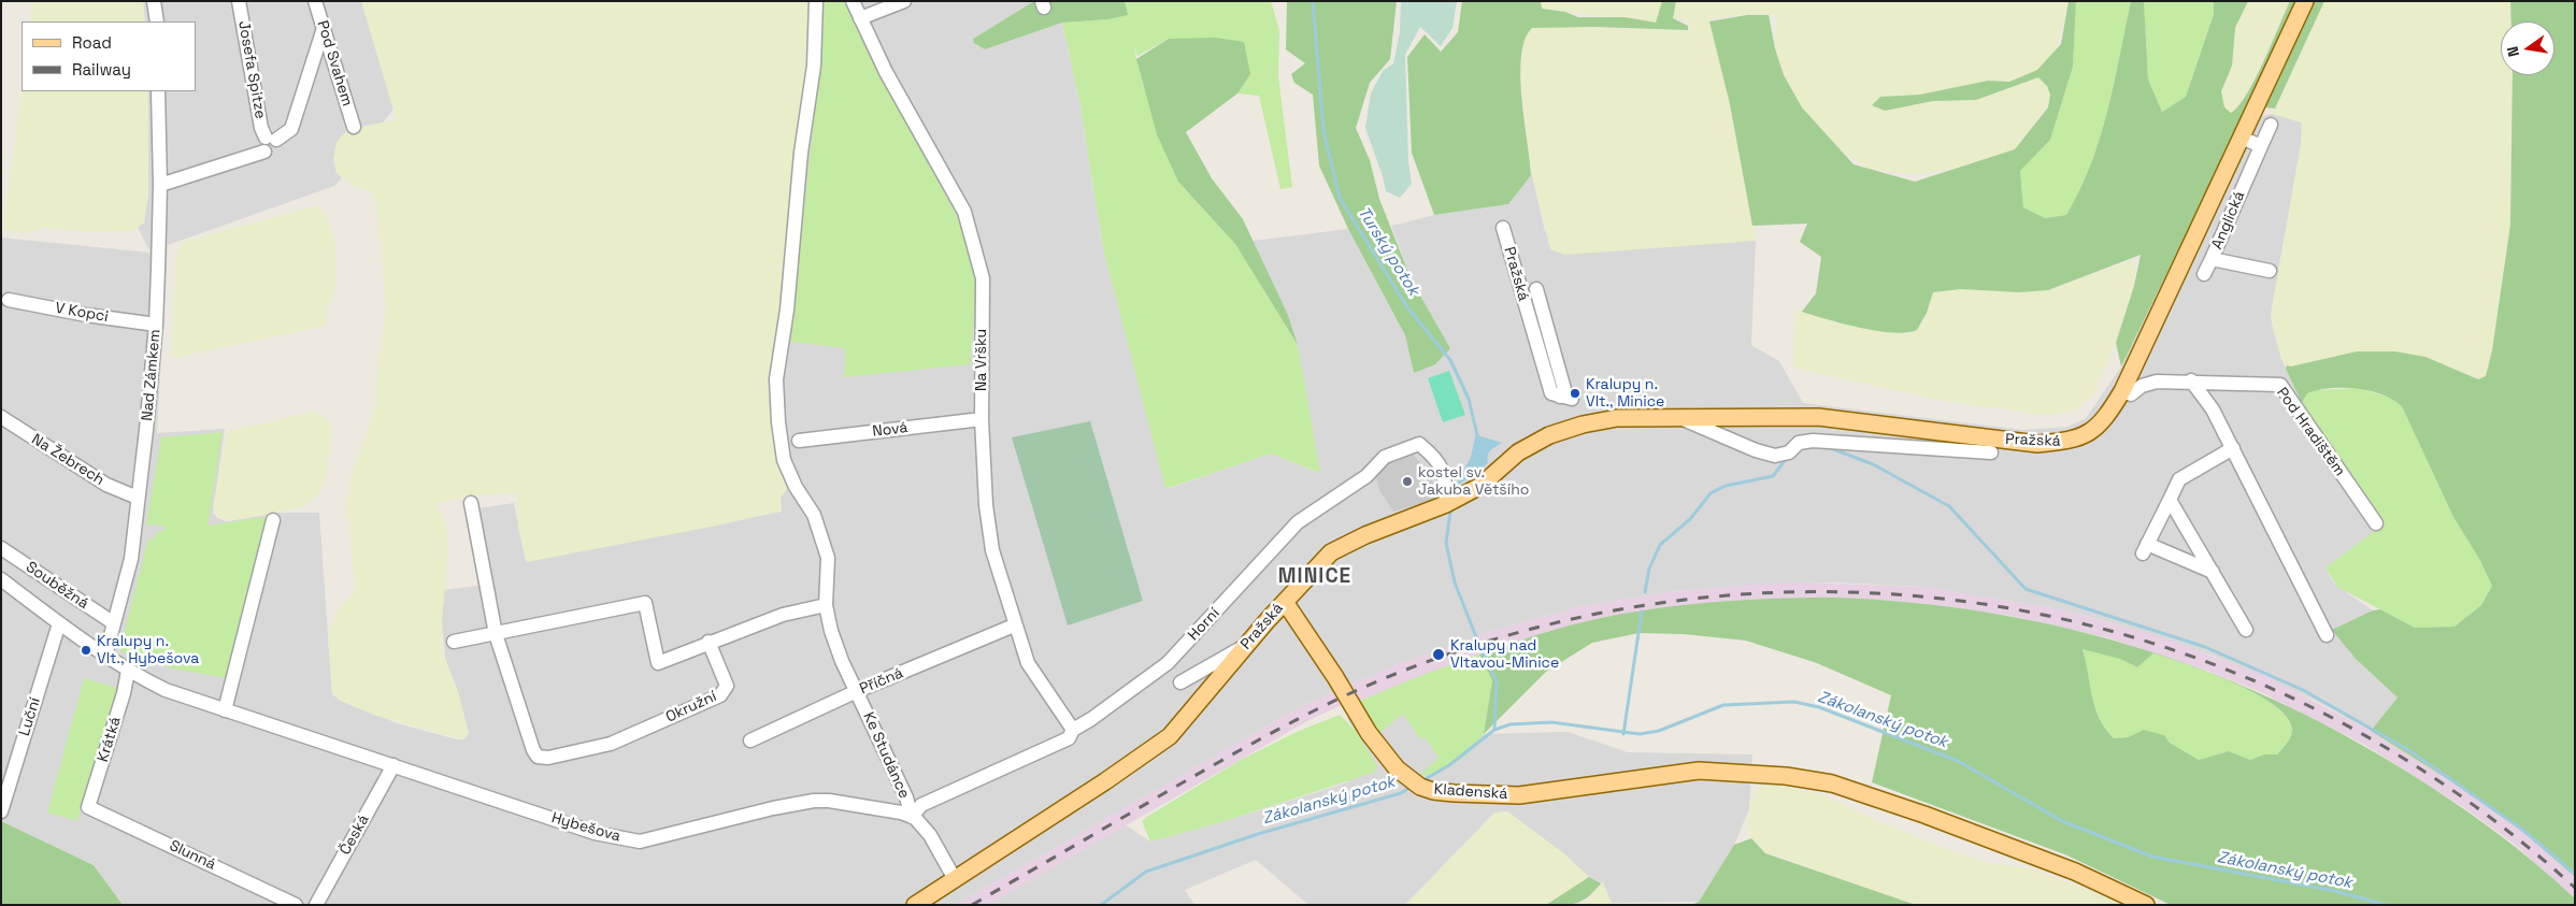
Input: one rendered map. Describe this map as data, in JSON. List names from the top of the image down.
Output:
{
  "streets": {
    "main road": ["Pražská", "Kladenská"],
    "street": [
      "Pod Svahem",
      "Josefa Spitze",
      "Anglická",
      "V Kopci",
      "Na Vršku",
      "Nad Zámkem",
      "Nová",
      "Pod Hradištěm",
      "Na Žebrech",
      "Souběžná",
      "Horní",
      "Příčná",
      "Okružní",
      "Luční",
      "Krátká",
      "Ke Studánce",
      "Hybešova",
      "Česká",
      "Slunná"
    ]
  },
  "crossings": [
    ["Pražská", "Pod Hradištěm"],
    ["Pražská", "Horní"],
    ["Pražská", "Kladenská"],
    ["V Kopci", "Nad Zámkem"],
    ["Na Vršku", "Nová"],
    ["Na Vršku", "Horní"],
    ["Na Vršku", "Příčná"],
    ["Nad Zámkem", "Na Žebrech"],
    ["Nad Zámkem", "Souběžná"],
    ["Nad Zámkem", "Hybešova"],
    ["Horní", "Ke Studánce"],
    ["Horní", "Hybešova"],
    ["Příčná", "Ke Studánce"],
    ["Luční", "Hybešova"],
    ["Krátká", "Hybešova"],
    ["Krátká", "Slunná"],
    ["Ke Studánce", "Hybešova"],
    ["Hybešova", "Česká"]
  ],
  "districts": ["MINICE"],
  "water": ["Turský potok", "Zákolanský potok"],
  "places": [
    "Kralupy n. Vlt., Minice",
    "kostel sv. Jakuba Většího",
    "Kralupy n. Vlt., Hybešova",
    "Kralupy nad Vltavou-Minice"
  ],
  "legend": ["Road", "Railway"],
  "north": "left"
}
